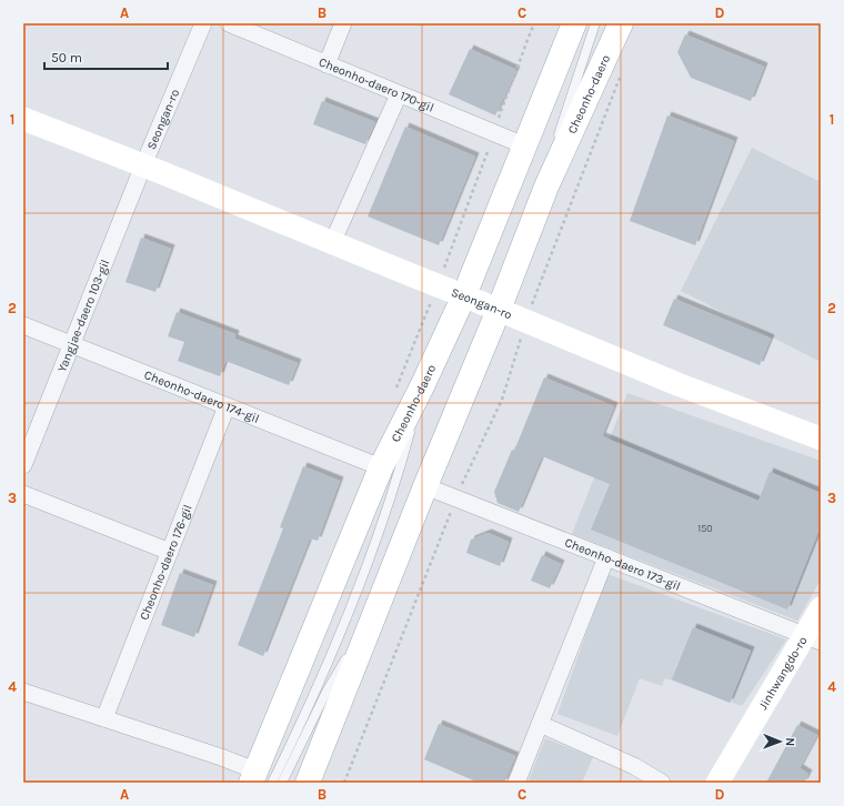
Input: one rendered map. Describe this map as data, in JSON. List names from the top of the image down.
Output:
{
  "streets": {
    "main road": ["Cheonho-daero"],
    "street": [
      "Cheonho-daero 170-gil",
      "Seongan-ro",
      "Yangjae-daero 103-gil",
      "Cheonho-daero 174-gil",
      "Cheonho-daero 176-gil",
      "Cheonho-daero 173-gil",
      "Jinhwangdo-ro"
    ]
  },
  "crossings": [
    ["Cheonho-daero 170-gil", "Cheonho-daero"],
    ["Cheonho-daero", "Seongan-ro"],
    ["Cheonho-daero", "Cheonho-daero 174-gil"],
    ["Cheonho-daero", "Cheonho-daero 173-gil"],
    ["Seongan-ro", "Yangjae-daero 103-gil"],
    ["Yangjae-daero 103-gil", "Cheonho-daero 174-gil"],
    ["Cheonho-daero 174-gil", "Cheonho-daero 176-gil"],
    ["Cheonho-daero 173-gil", "Jinhwangdo-ro"]
  ],
  "house_numbers": ["150"],
  "scale_bar": "50 m",
  "north": "right",
  "grid": {
    "columns": [
      "A",
      "B",
      "C",
      "D"
    ],
    "rows": [
      "1",
      "2",
      "3",
      "4"
    ]
  }
}
